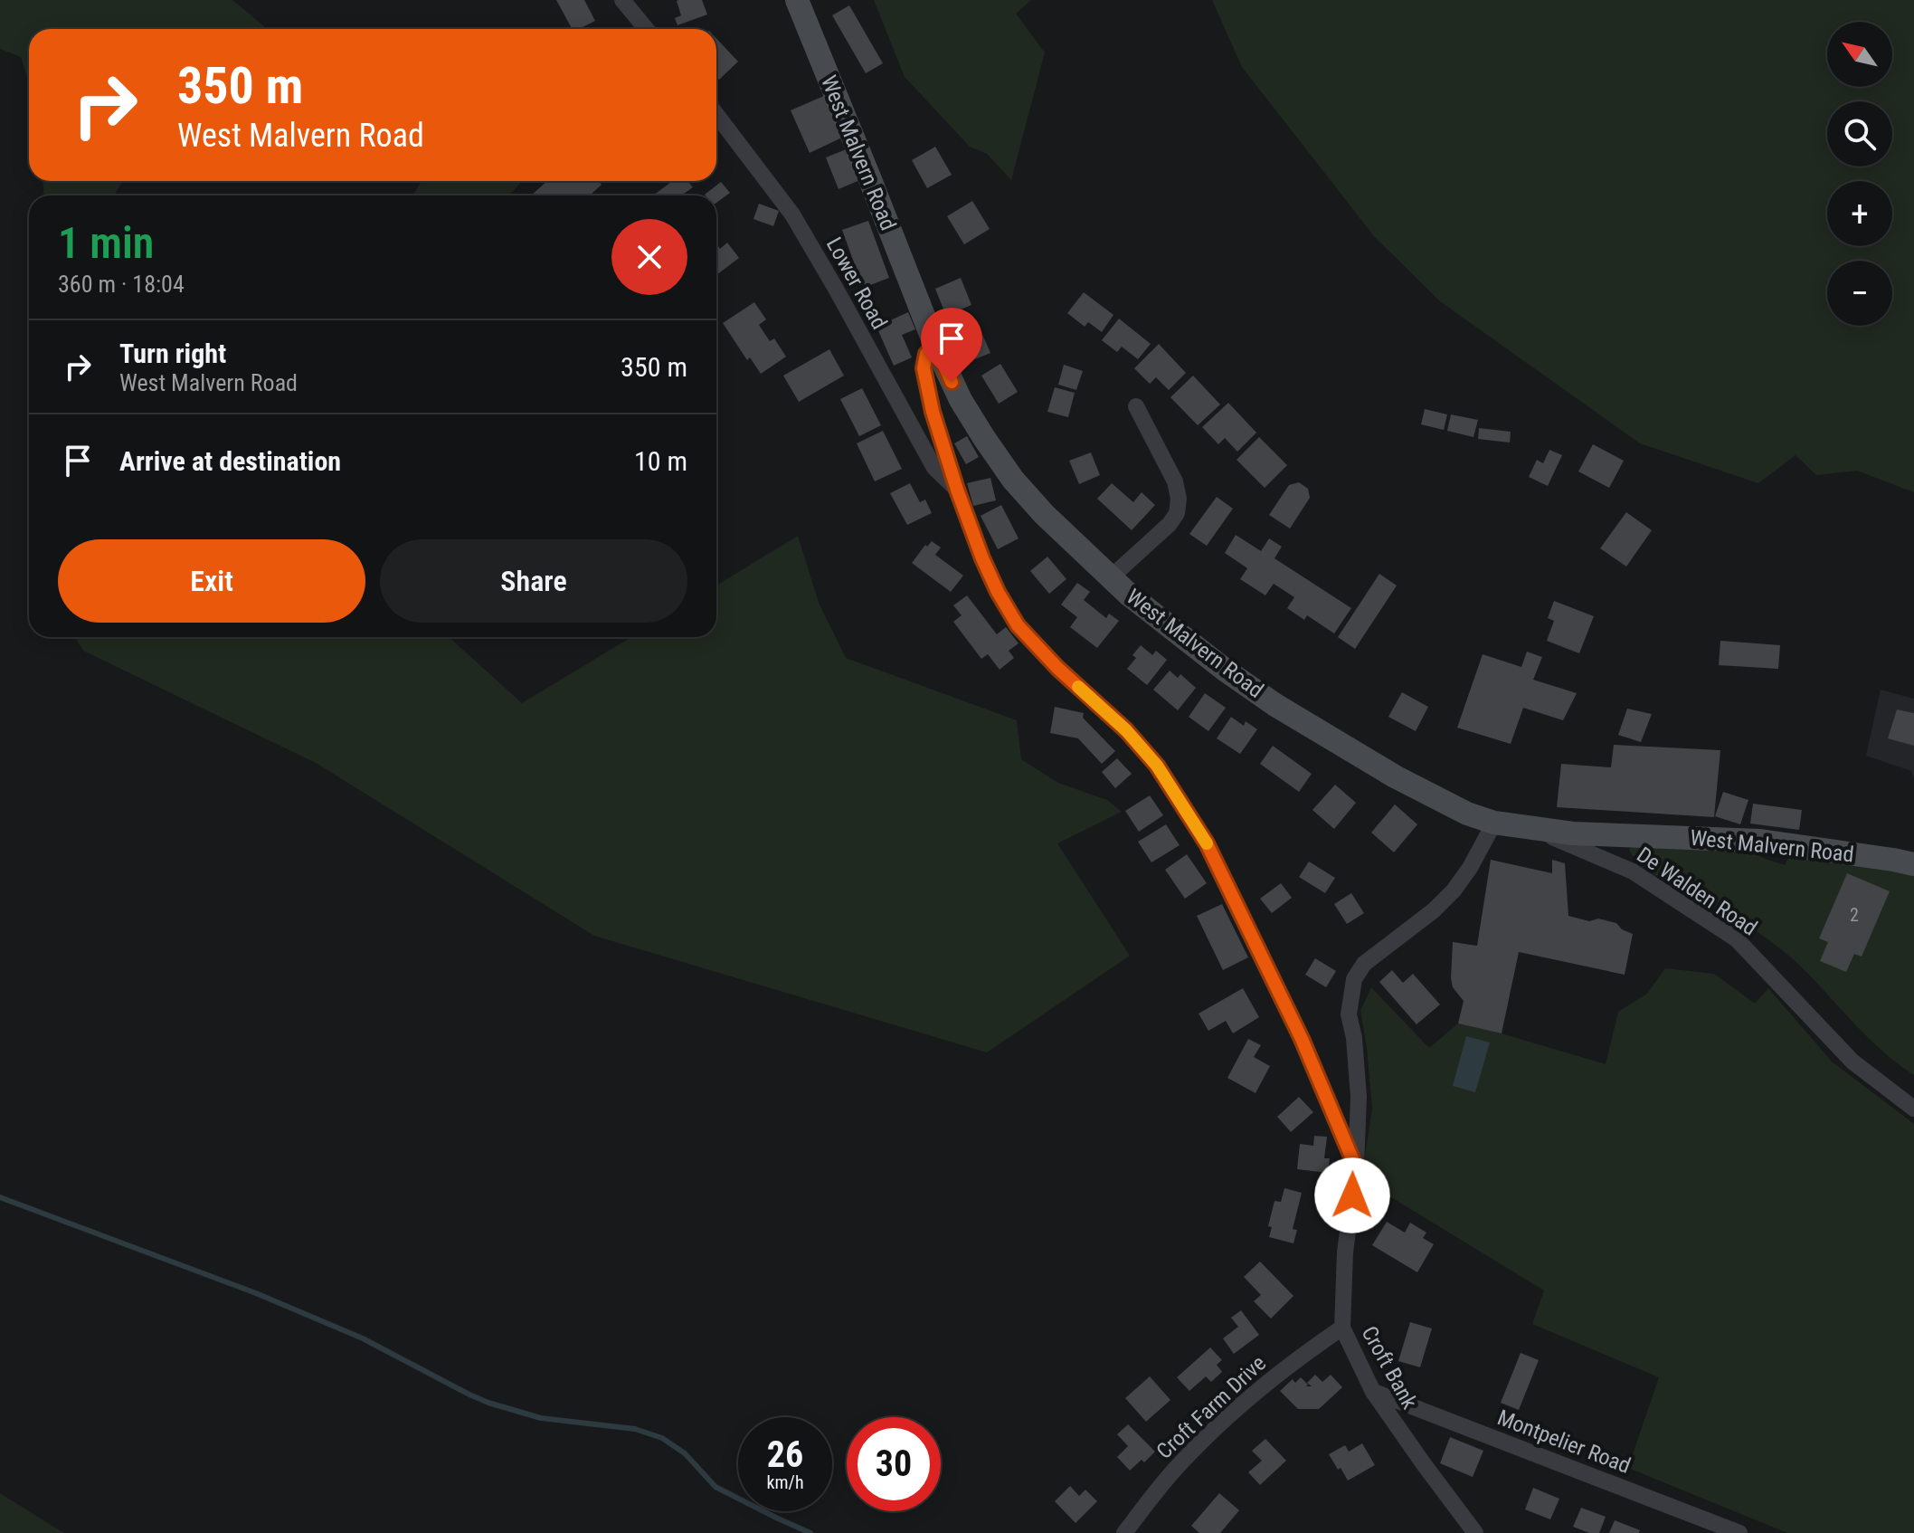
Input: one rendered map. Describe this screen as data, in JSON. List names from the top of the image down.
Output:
{
  "streets": {
    "main road": ["West Malvern Road"],
    "street": [
      "Lower Road",
      "De Walden Road",
      "Croft Bank",
      "Croft Farm Drive",
      "Montpelier Road"
    ]
  },
  "crossings": [
    ["West Malvern Road", "De Walden Road"],
    ["West Malvern Road", "Croft Bank"],
    ["Croft Bank", "Croft Farm Drive"],
    ["Croft Bank", "Montpelier Road"]
  ],
  "house_numbers": ["2"],
  "north": "top left",
  "page": {
    "map_buttons": ["+", "−"],
    "turn": ["350 m", "West Malvern Road"],
    "heading": ["1 min", "360 m · 18:04"],
    "list": [
      {
        "name": "Turn right",
        "note": "West Malvern Road",
        "value": "350 m"
      },
      {
        "name": "Arrive at destination",
        "value": "10 m"
      }
    ],
    "buttons": ["Exit", "Share"],
    "speed": "26 km/h",
    "limit": "30"
  }
}
